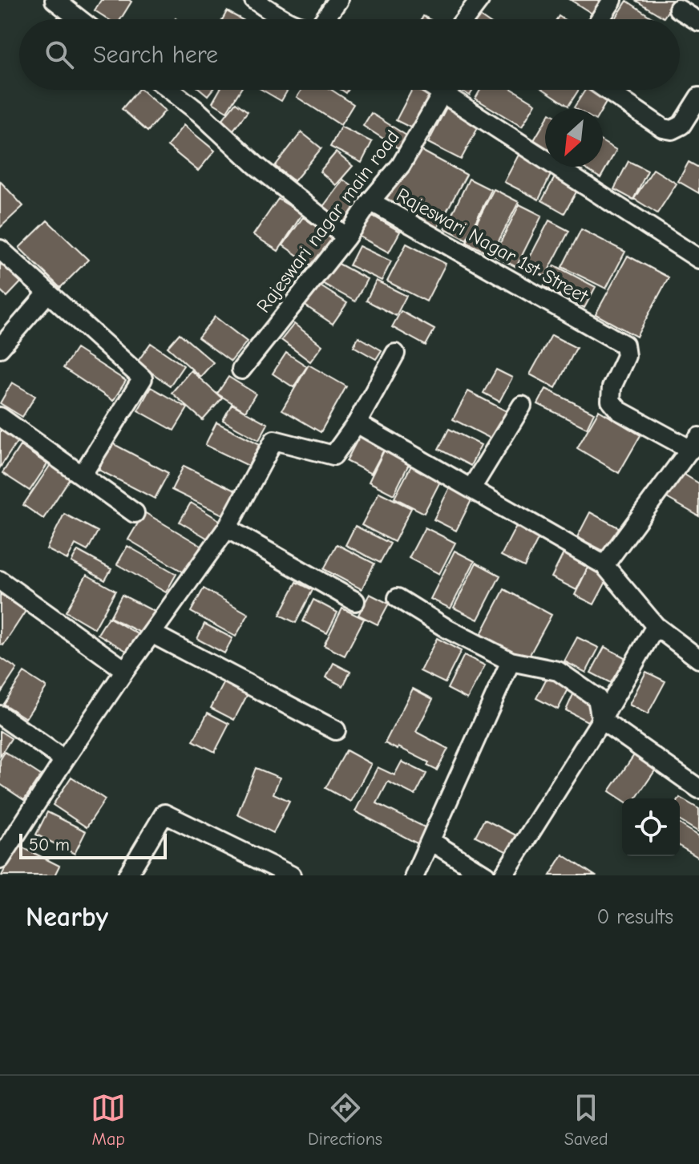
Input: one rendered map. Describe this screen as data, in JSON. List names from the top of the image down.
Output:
{
  "streets": {
    "street": ["Rajeswari nagar main road", "Rajeswari Nagar 1st Street"]
  },
  "crossings": [
    ["Rajeswari nagar main road", "Rajeswari Nagar 1st Street"]
  ],
  "scale_bar": "50 m",
  "north": "bottom left",
  "page": {
    "search": "Search here",
    "scale": "50 m",
    "heading": ["Nearby", "0 results"],
    "nav": ["Map", "Directions", "Saved"]
  }
}
